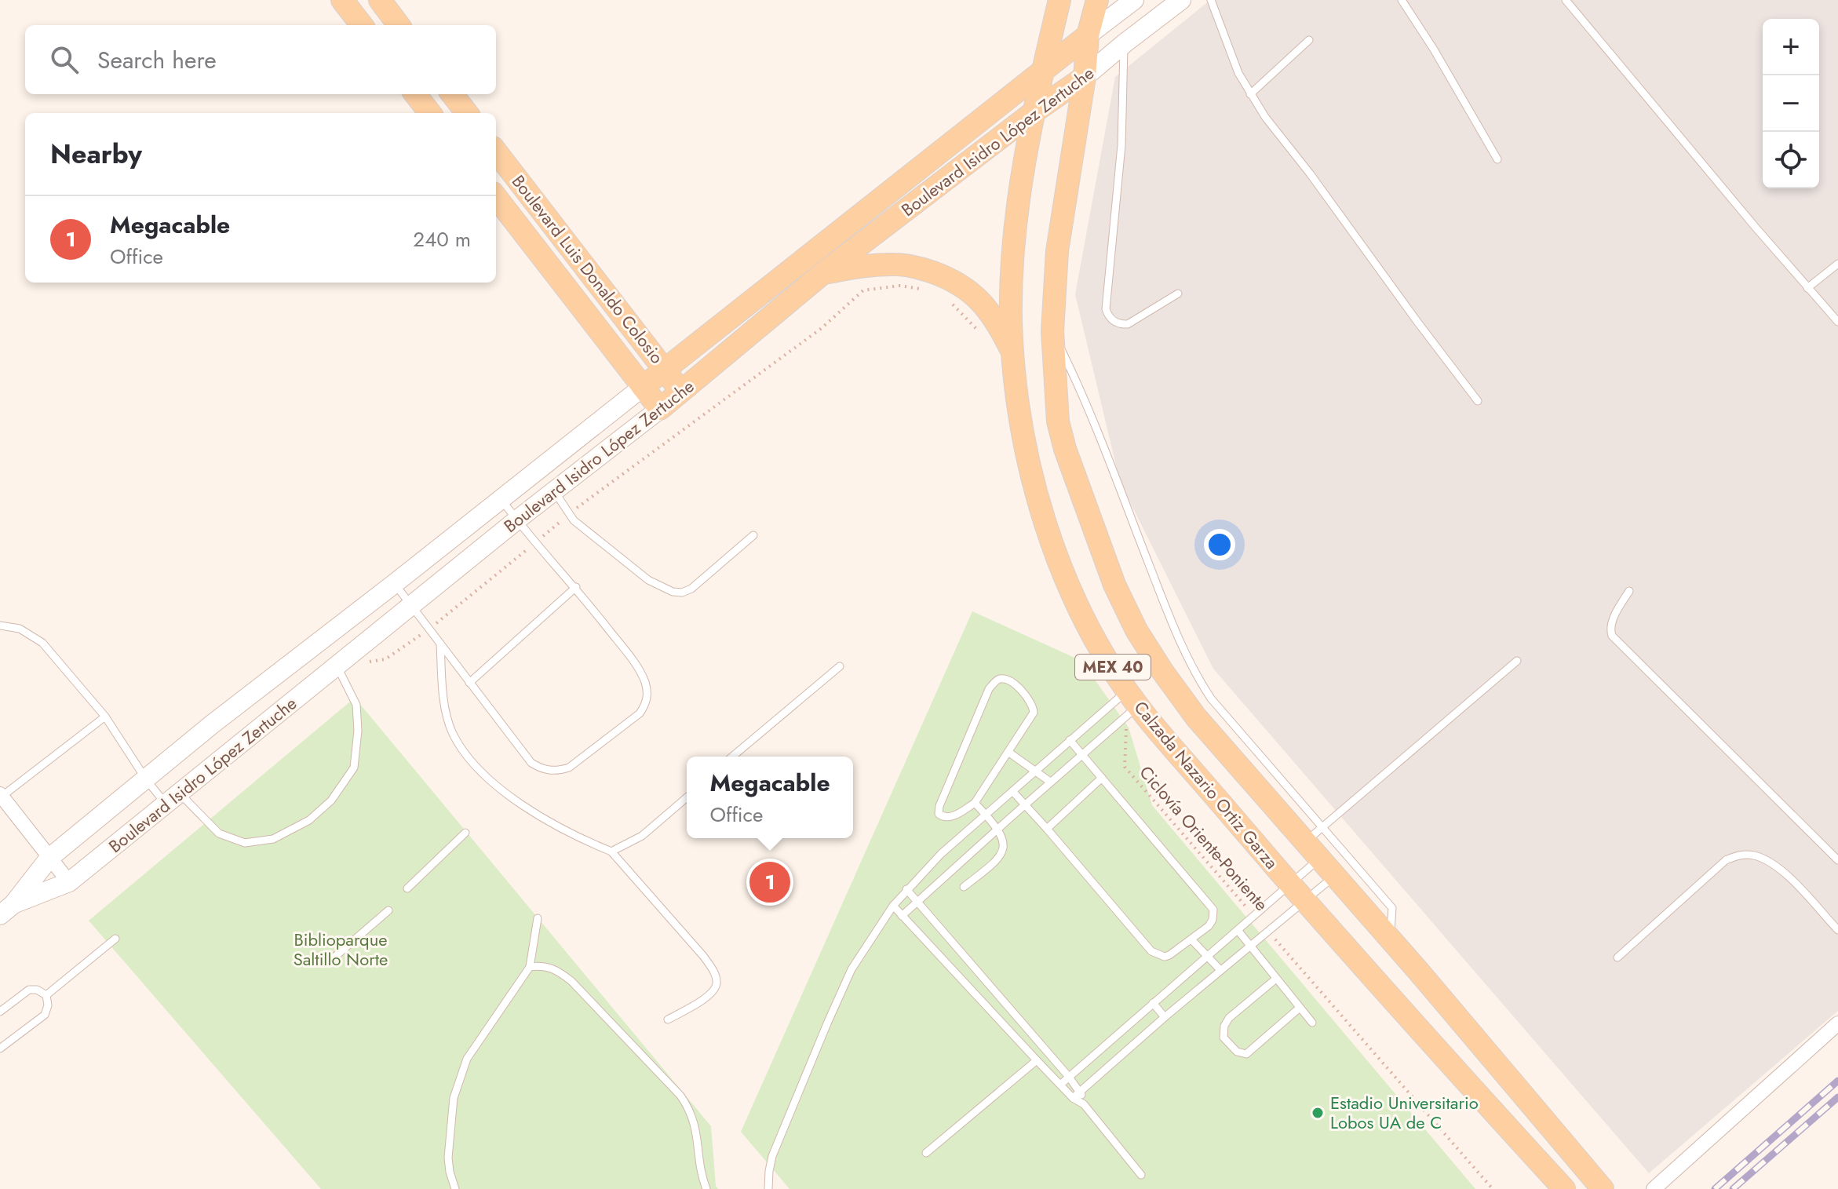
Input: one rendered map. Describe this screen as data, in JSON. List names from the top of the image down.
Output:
{
  "streets": {
    "main road": [
      "Boulevard Isidro López Zertuche",
      "Boulevard Luis Donaldo Colosio",
      "MEX 40",
      "Calzada Nazario Ortiz Garza"
    ],
    "path": ["Ciclovía Oriente-Poniente"]
  },
  "crossings": [
    ["Boulevard Isidro López Zertuche", "Boulevard Luis Donaldo Colosio"],
    ["Boulevard Isidro López Zertuche", "Calzada Nazario Ortiz Garza"],
    ["Calzada Nazario Ortiz Garza", "Ciclovía Oriente-Poniente"]
  ],
  "parks": ["Biblioparque Saltillo Norte"],
  "places": ["Estadio Universitario Lobos UA de C"],
  "page": {
    "map_buttons": ["+", "−"],
    "search": "Search here",
    "heading": "Nearby",
    "list": [
      {
        "mark": "1",
        "name": "Megacable",
        "note": "Office",
        "value": "240 m"
      }
    ],
    "popup": ["Megacable", "Office"],
    "pins": "1"
  }
}
